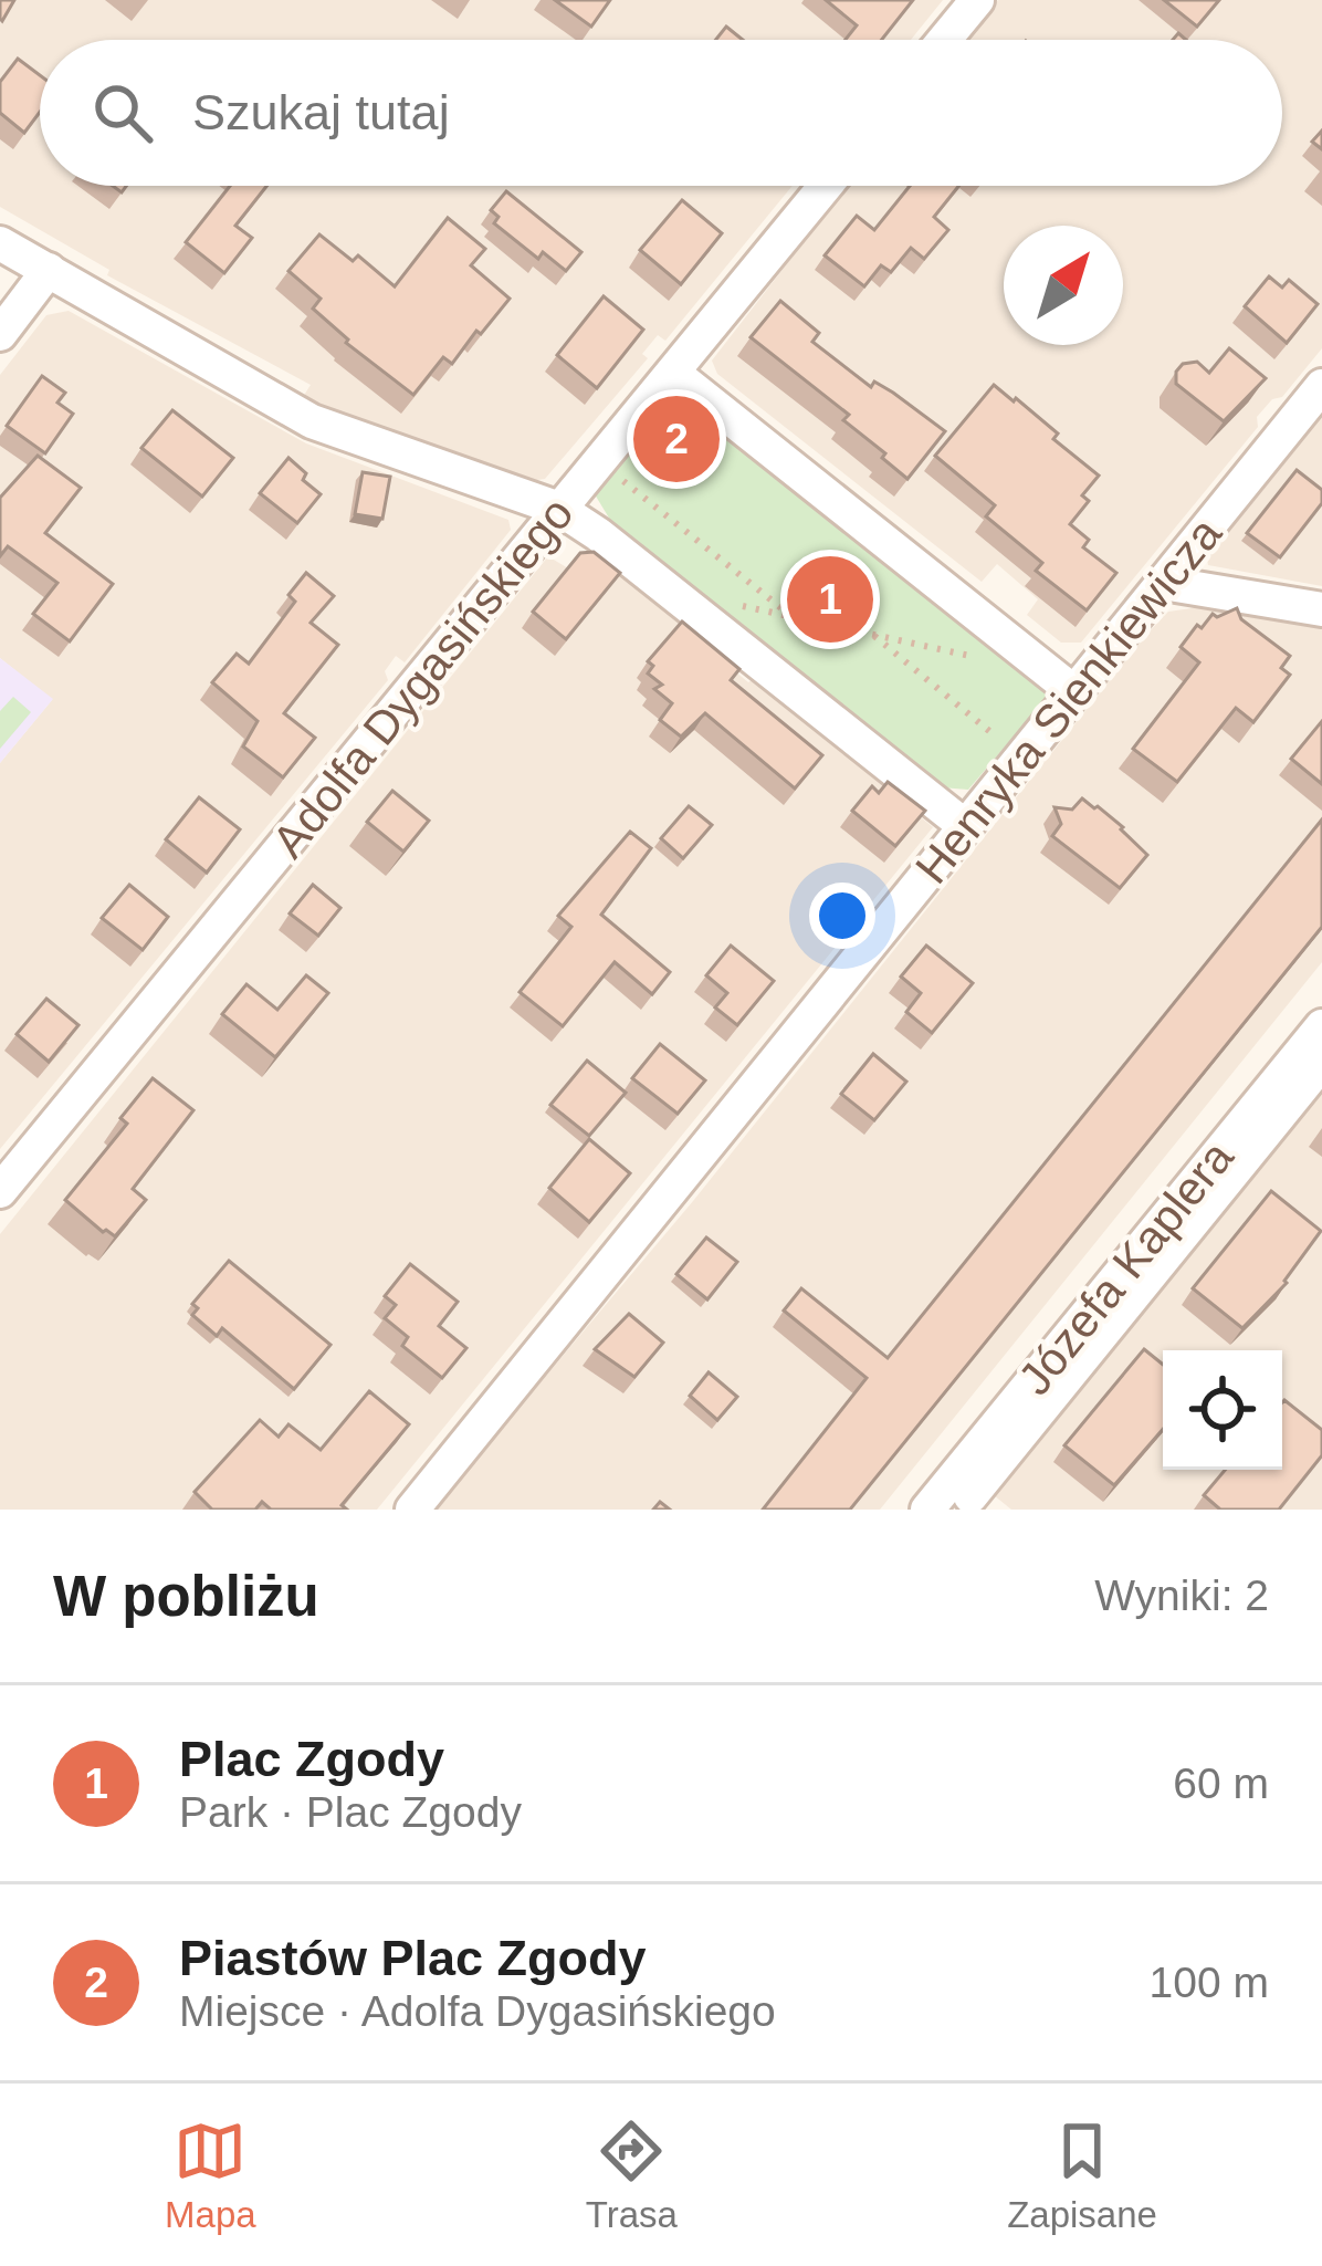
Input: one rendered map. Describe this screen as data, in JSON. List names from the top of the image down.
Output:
{
  "streets": {
    "street": ["Adolfa Dygasińskiego", "Henryka Sienkiewicza", "Józefa Kaplera"]
  },
  "north": "top right",
  "page": {
    "search": "Szukaj tutaj",
    "pins": ["2", "1"],
    "heading": ["W pobliżu", "Wyniki: 2"],
    "list": [
      {
        "mark": "1",
        "name": "Plac Zgody",
        "note": "Park · Plac Zgody",
        "value": "60 m"
      },
      {
        "mark": "2",
        "name": "Piastów Plac Zgody",
        "note": "Miejsce · Adolfa Dygasińskiego",
        "value": "100 m"
      }
    ],
    "nav": ["Mapa", "Trasa", "Zapisane"]
  }
}
